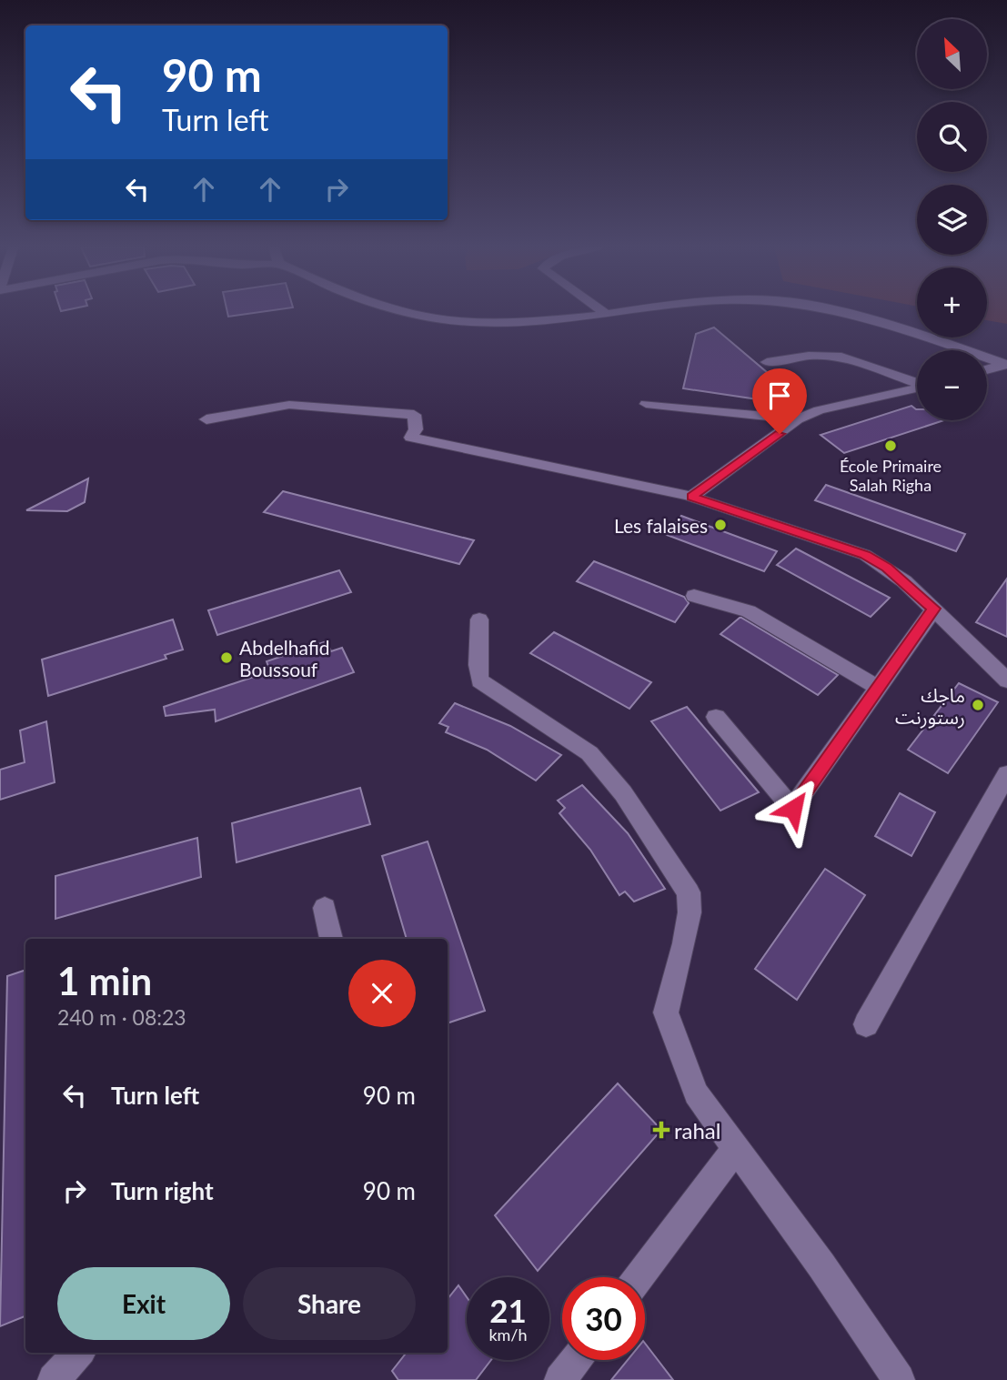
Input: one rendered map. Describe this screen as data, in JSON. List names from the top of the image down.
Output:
{
  "places": {
    "other": [
      "École Primaire Salah Righa",
      "Les falaises",
      "Abdelhafid Boussouf",
      "ماجك رستورنت"
    ],
    "health": ["rahal"]
  },
  "north": "top left",
  "page": {
    "map_buttons": ["+", "−"],
    "turn": ["90 m", "Turn left"],
    "heading": ["1 min", "240 m · 08:23"],
    "list": [
      {
        "name": "Turn left",
        "value": "90 m"
      },
      {
        "name": "Turn right",
        "value": "90 m"
      }
    ],
    "buttons": ["Exit", "Share"],
    "speed": "21 km/h",
    "limit": "30"
  }
}
